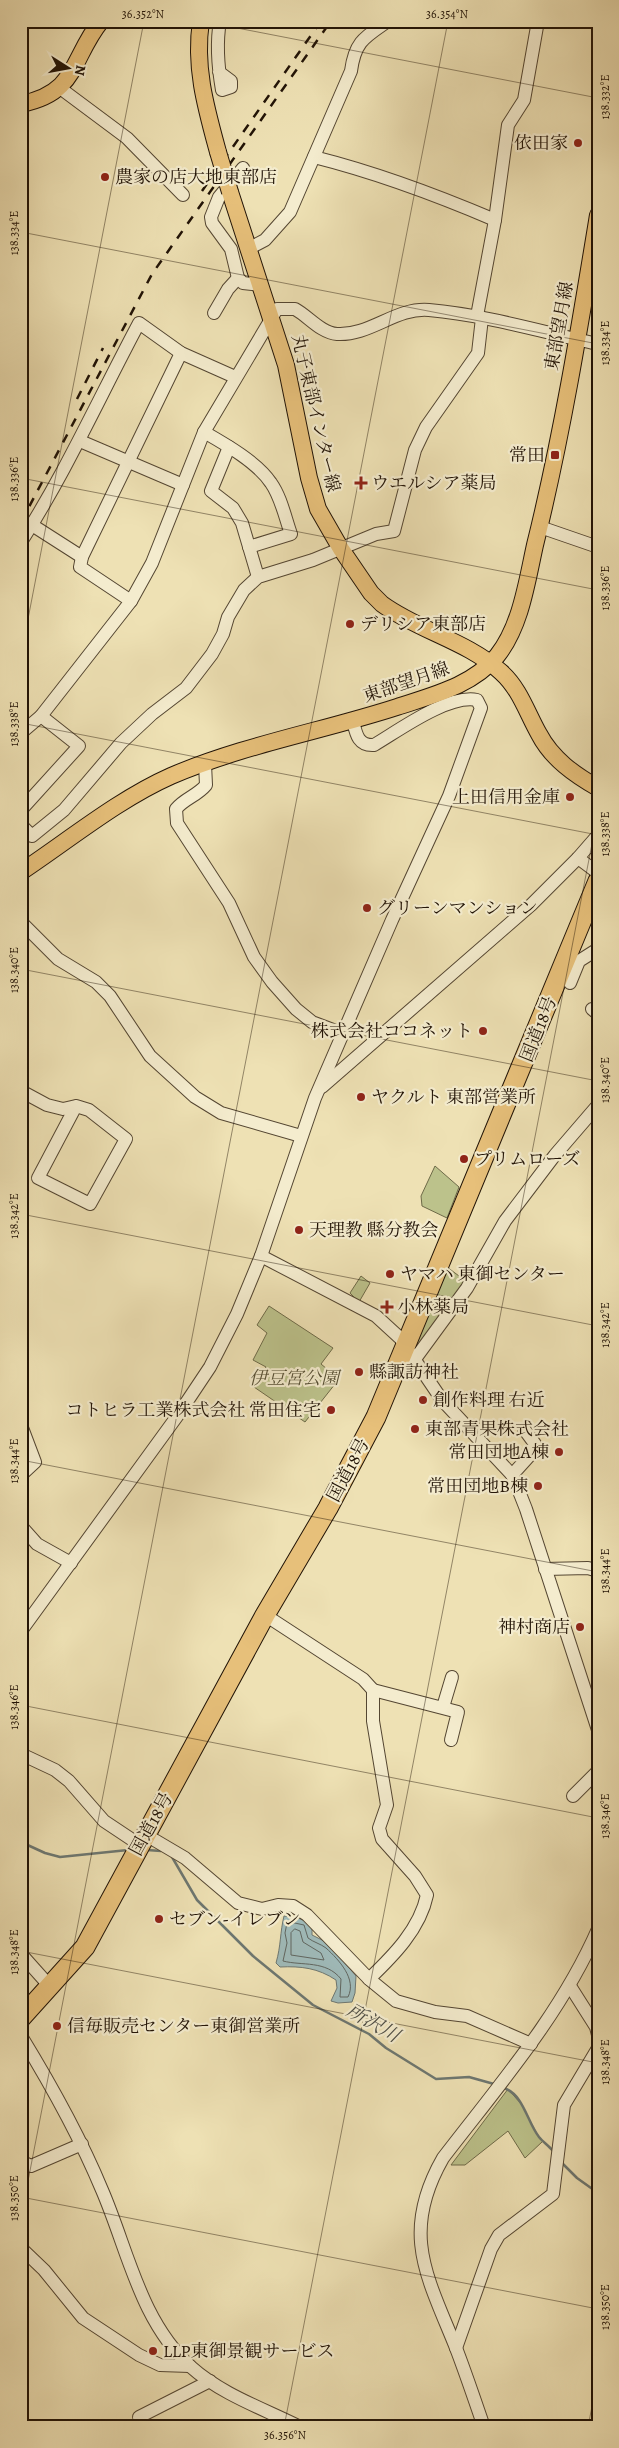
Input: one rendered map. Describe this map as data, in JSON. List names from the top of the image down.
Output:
{
  "streets": {
    "highway": ["国道18号"],
    "main road": ["東部望月線", "丸子東部インター線"]
  },
  "crossings": [
    ["東部望月線", "丸子東部インター線"]
  ],
  "water": ["所沢川"],
  "parks": ["伊豆宮公園"],
  "places": {
    "other": [
      "依田家",
      "農家の店大地東部店",
      "デリシア東部店",
      "上田信用金庫",
      "グリーンマンション",
      "株式会社ココネット",
      "ヤクルト 東部営業所",
      "プリムローズ",
      "天理教 縣分教会",
      "ヤマハ 東御センター",
      "縣諏訪神社",
      "創作料理 右近",
      "コトヒラ工業株式会社 常田住宅",
      "東部青果株式会社",
      "常田団地A棟",
      "常田団地B棟",
      "神村商店",
      "セブン-イレブン",
      "信毎販売センター東御営業所",
      "LLP東御景観サービス"
    ],
    "transit": ["常田"],
    "health": ["ウエルシア薬局", "小林薬局"]
  },
  "north": "right",
  "coordinates": [
    "36.352°N",
    "36.354°N",
    "138.332°E",
    "138.334°E",
    "138.336°E",
    "138.338°E",
    "138.340°E",
    "138.342°E",
    "138.344°E",
    "138.346°E",
    "138.348°E",
    "138.350°E",
    "36.356°N"
  ]
}
